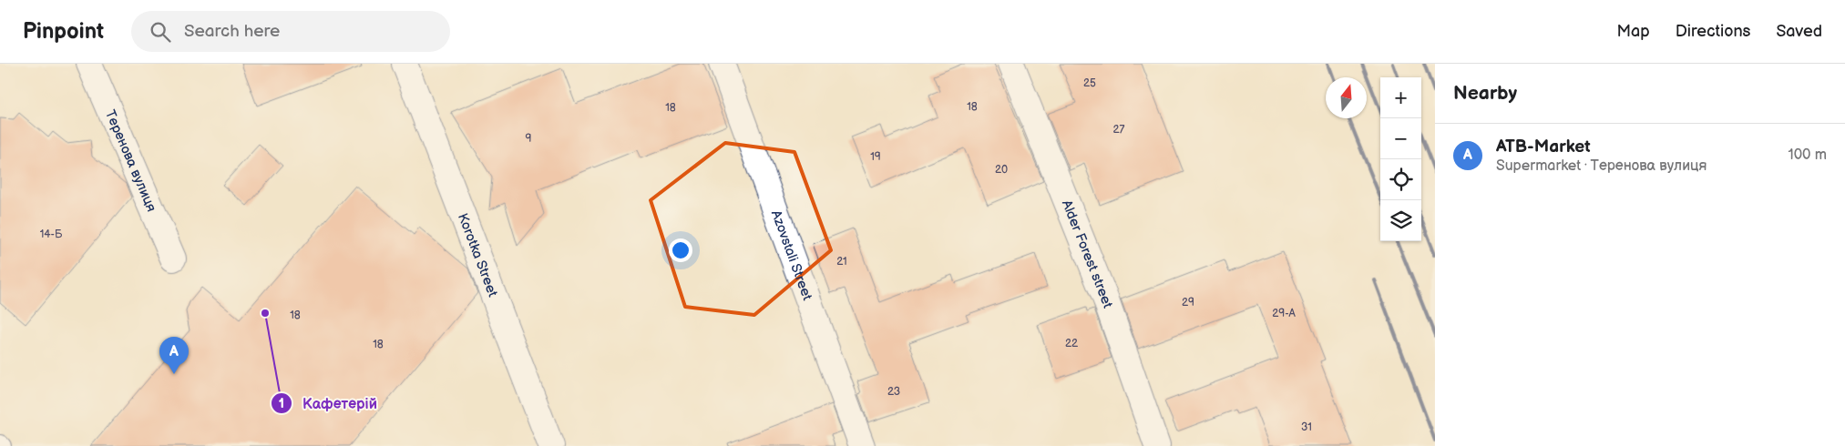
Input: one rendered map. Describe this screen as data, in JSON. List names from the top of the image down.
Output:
{
  "streets": {
    "street": [
      "Теренова вулиця",
      "Alder Forest street",
      "Korotka Street",
      "Azovstali Street"
    ]
  },
  "places": ["Кафетерій"],
  "house_numbers": [
    "25",
    "18",
    "18",
    "27",
    "9",
    "19",
    "20",
    "14-Б",
    "21",
    "29",
    "29-А",
    "18",
    "22",
    "18",
    "23",
    "31"
  ],
  "north": "top",
  "page": {
    "header": "Pinpoint",
    "search": "Search here",
    "nav": ["Map", "Directions", "Saved"],
    "heading": "Nearby",
    "map_buttons": ["+", "−"],
    "list": [
      {
        "mark": "A",
        "name": "ATB-Market",
        "note": "Supermarket · Теренова вулиця",
        "value": "100 m"
      }
    ],
    "pins": "A"
  }
}
